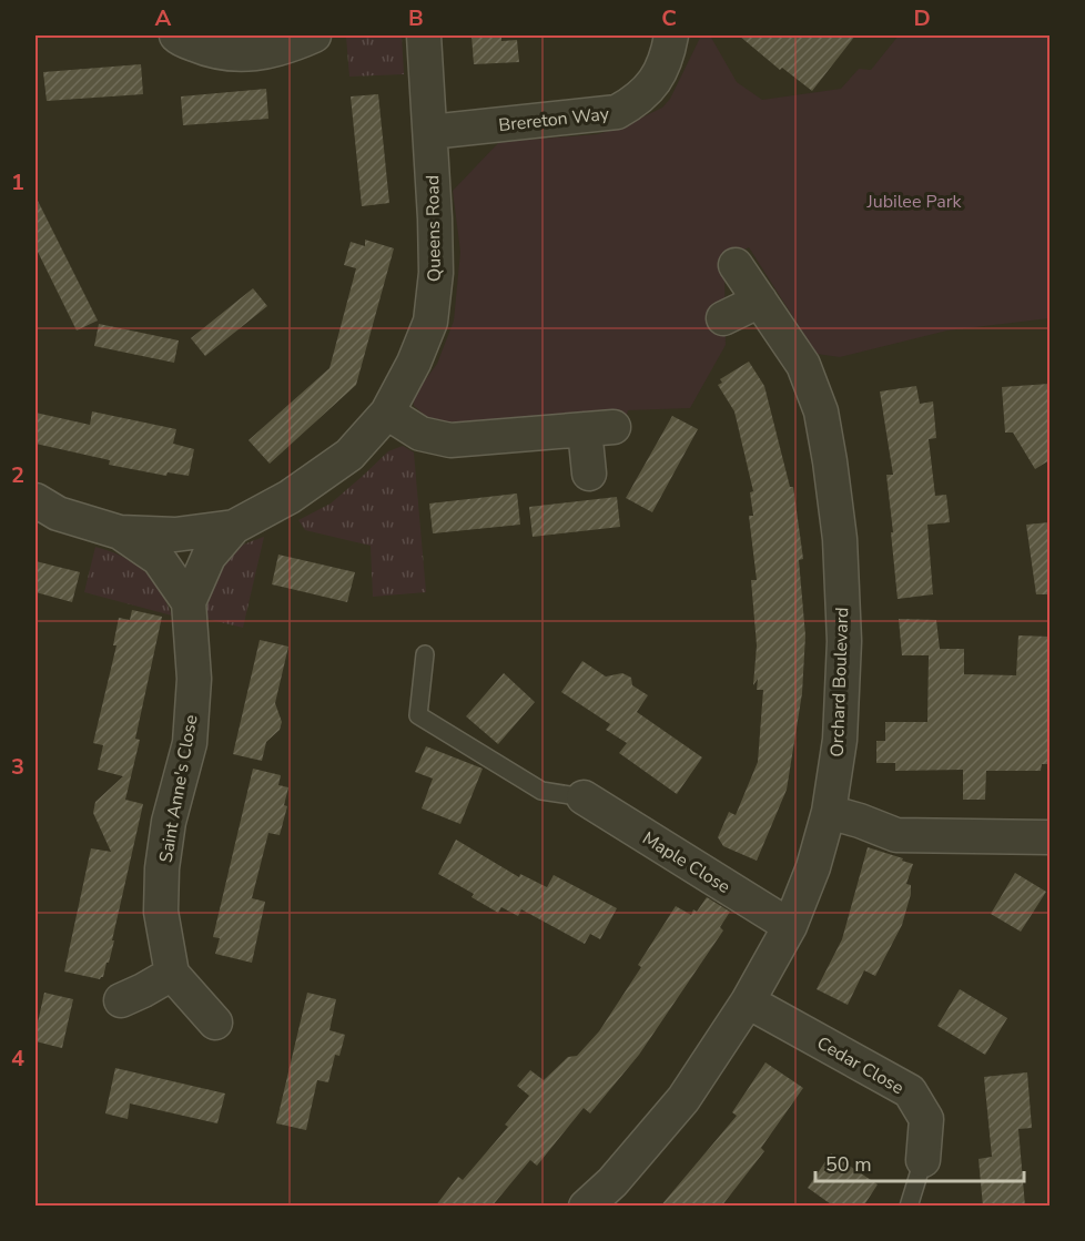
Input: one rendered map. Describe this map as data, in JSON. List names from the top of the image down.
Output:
{
  "streets": {
    "street": [
      "Brereton Way",
      "Queens Road",
      "Orchard Boulevard",
      "Saint Anne's Close",
      "Maple Close",
      "Cedar Close"
    ]
  },
  "crossings": [
    ["Brereton Way", "Queens Road"],
    ["Queens Road", "Saint Anne's Close"],
    ["Orchard Boulevard", "Maple Close"],
    ["Orchard Boulevard", "Cedar Close"]
  ],
  "parks": ["Jubilee Park"],
  "scale_bar": "50 m",
  "grid": {
    "columns": [
      "A",
      "B",
      "C",
      "D"
    ],
    "rows": [
      "1",
      "2",
      "3",
      "4"
    ]
  }
}
